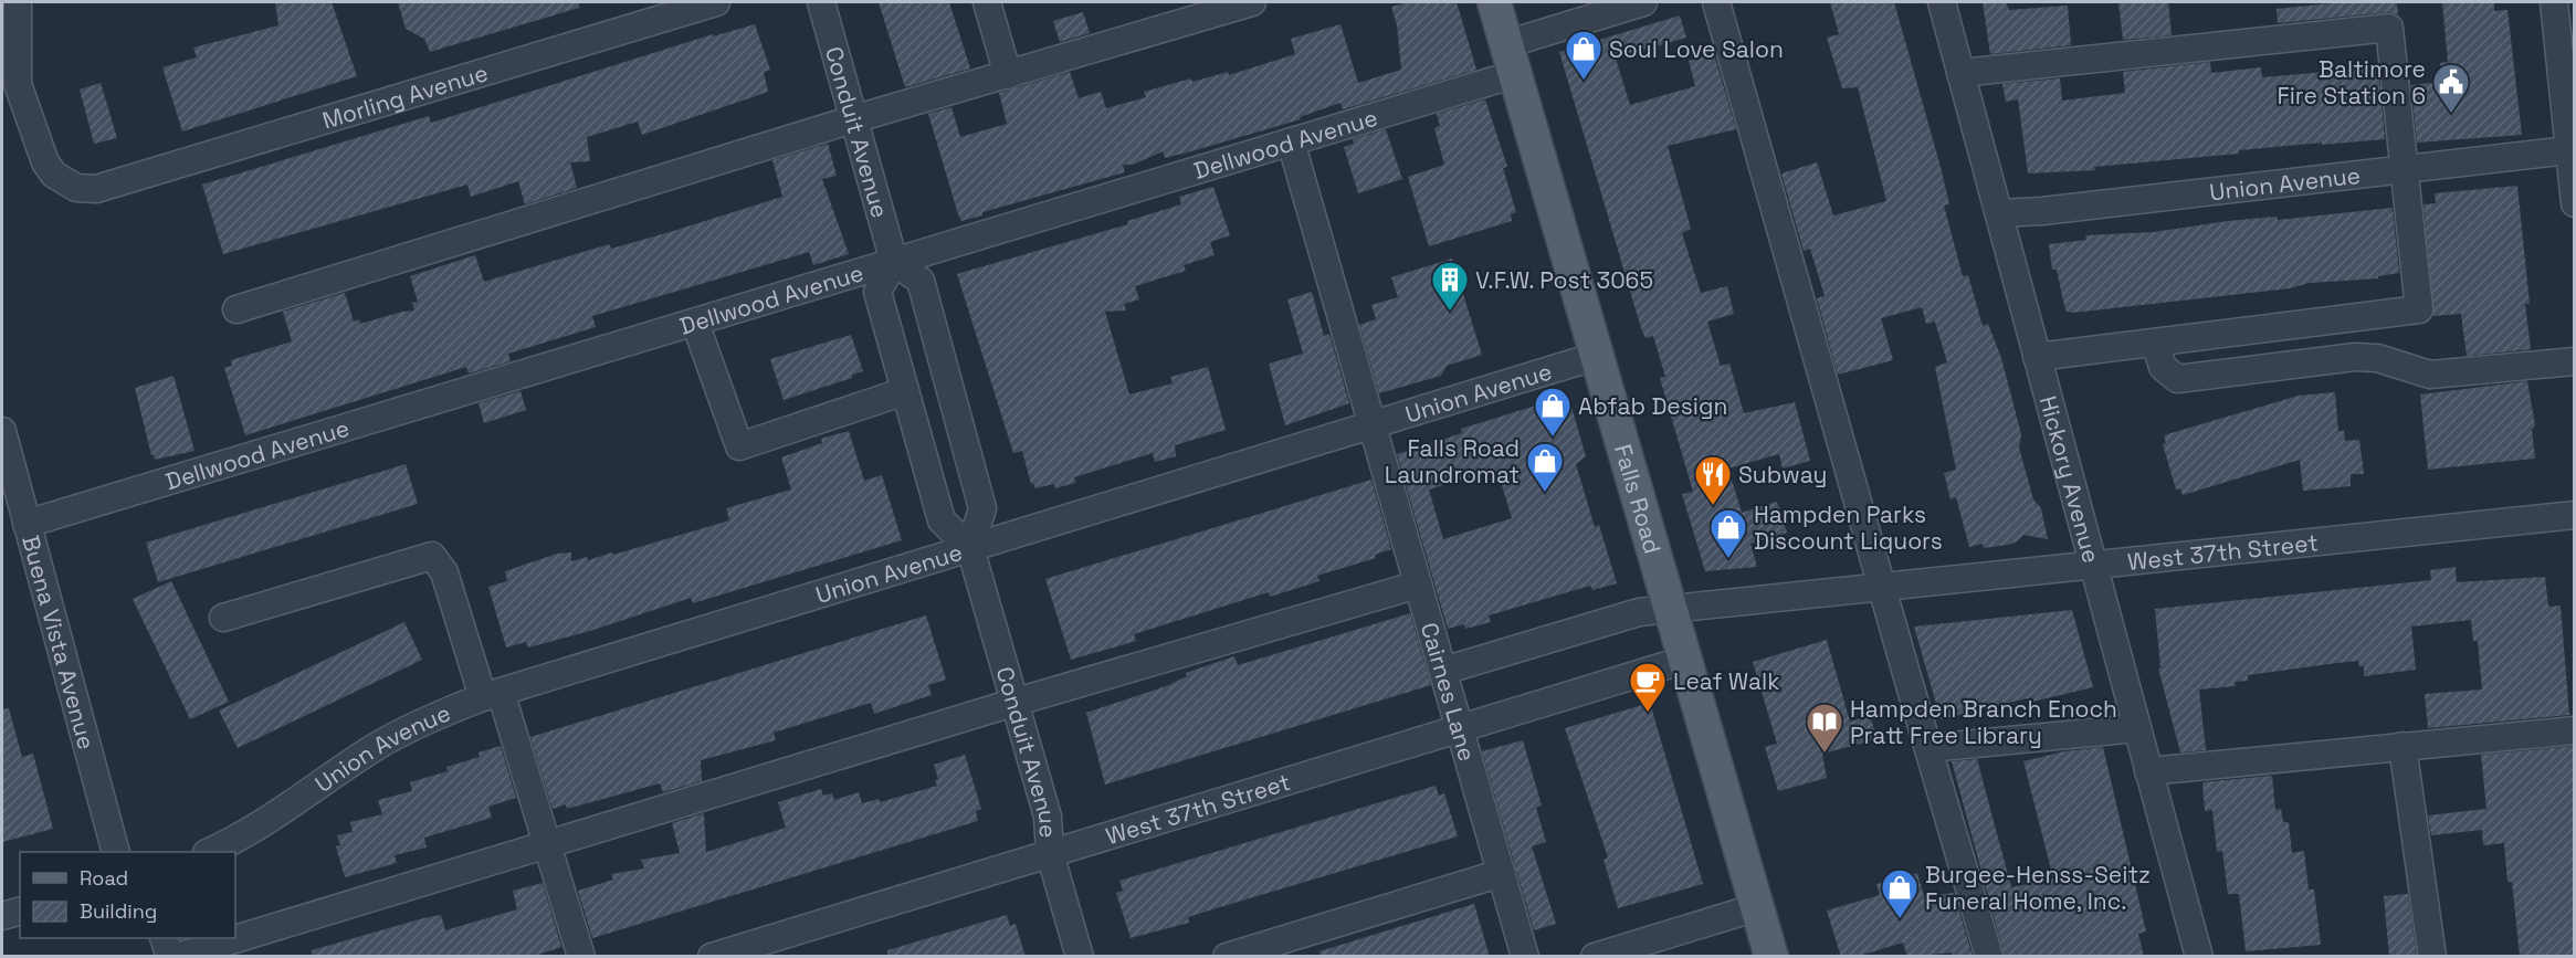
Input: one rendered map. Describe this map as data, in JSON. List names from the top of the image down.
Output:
{
  "streets": {
    "main road": ["Falls Road"],
    "street": [
      "Morling Avenue",
      "Conduit Avenue",
      "Dellwood Avenue",
      "Union Avenue",
      "Hickory Avenue",
      "West 37th Street",
      "Buena Vista Avenue",
      "Cairnes Lane"
    ]
  },
  "crossings": [
    ["Conduit Avenue", "Dellwood Avenue"],
    ["Conduit Avenue", "Union Avenue"],
    ["Conduit Avenue", "West 37th Street"],
    ["Dellwood Avenue", "Falls Road"],
    ["Dellwood Avenue", "Buena Vista Avenue"],
    ["Dellwood Avenue", "Cairnes Lane"],
    ["Union Avenue", "Hickory Avenue"],
    ["Union Avenue", "Falls Road"],
    ["Union Avenue", "Cairnes Lane"],
    ["Hickory Avenue", "West 37th Street"],
    ["Falls Road", "West 37th Street"],
    ["West 37th Street", "Cairnes Lane"]
  ],
  "places": {
    "shop": [
      "Soul Love Salon",
      "Abfab Design",
      "Falls Road Laundromat",
      "Hampden Parks Discount Liquors",
      "Burgee-Henss-Seitz Funeral Home, Inc."
    ],
    "public building": ["Baltimore Fire Station 6"],
    "building": ["V.F.W. Post 3065"],
    "restaurant": ["Subway"],
    "cafe": ["Leaf Walk"],
    "library": ["Hampden Branch Enoch Pratt Free Library"]
  },
  "legend": ["Road", "Building"]
}
